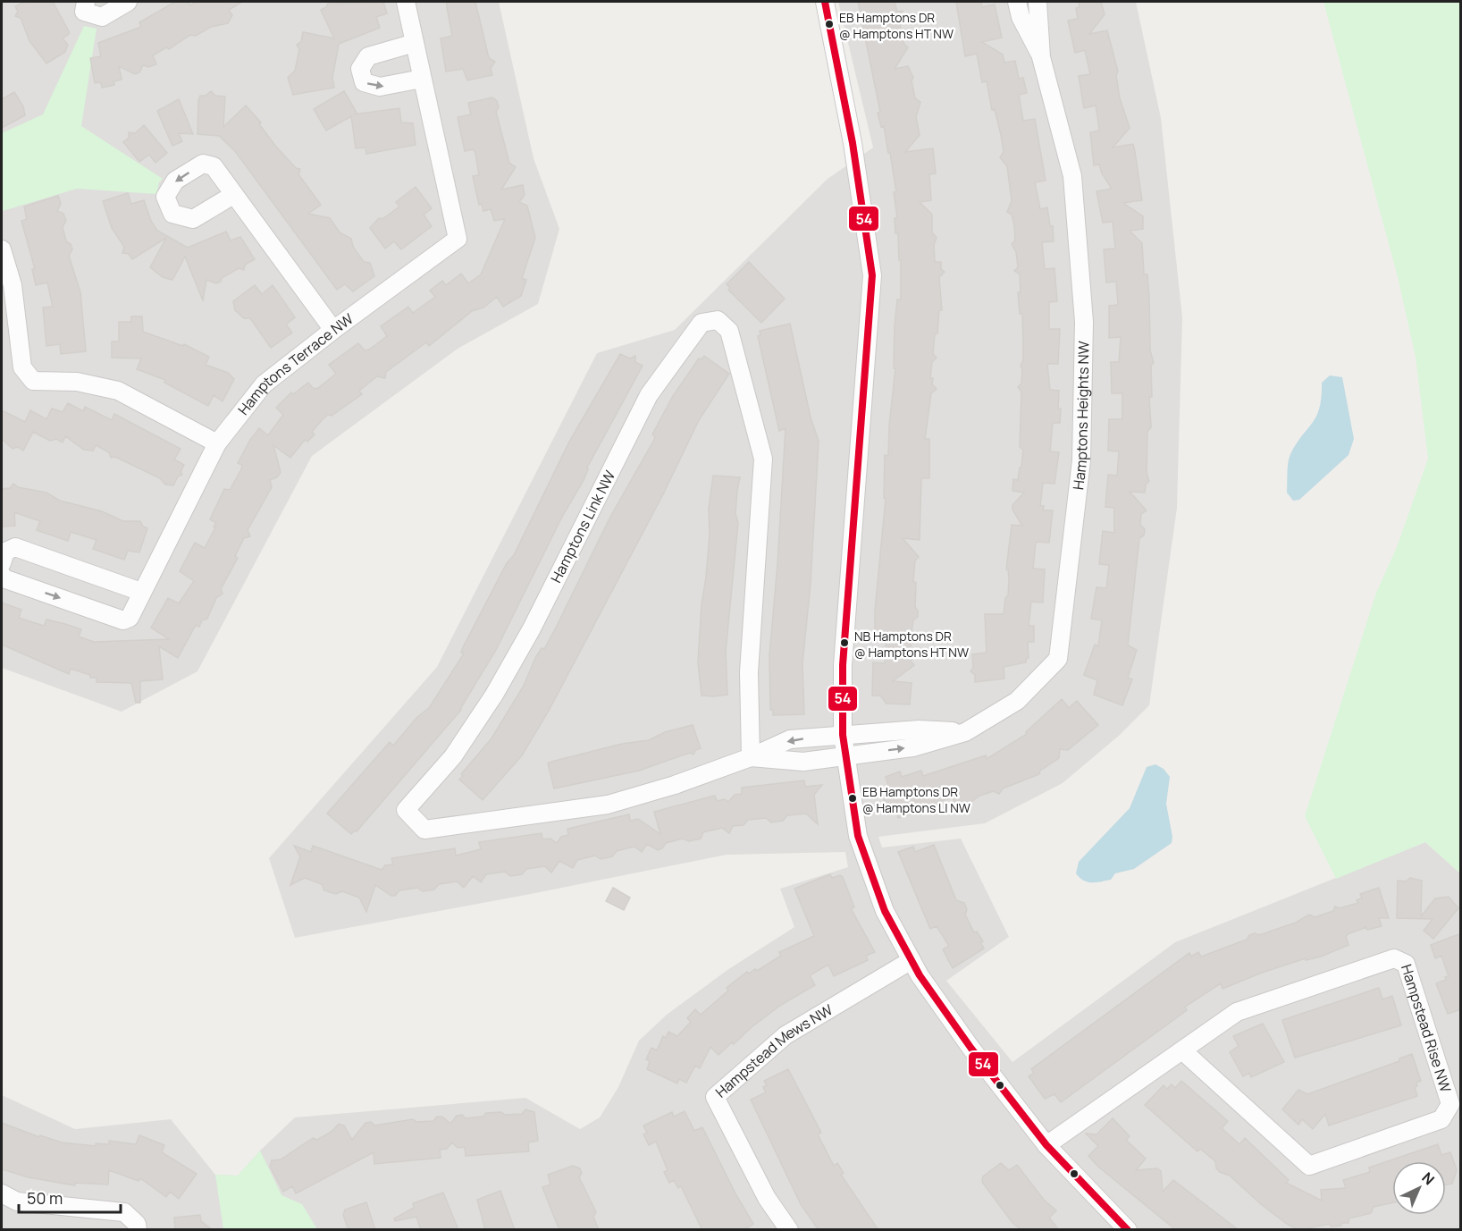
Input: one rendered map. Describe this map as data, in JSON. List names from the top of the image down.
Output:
{
  "streets": {
    "street": [
      "Hamptons Terrace NW",
      "Hamptons Heights NW",
      "Hamptons Link NW",
      "Hampstead Rise NW",
      "Hampstead Mews NW"
    ]
  },
  "crossings": [
    ["Hamptons Heights NW", "Hamptons Link NW"]
  ],
  "places": ["EB Hamptons DR @ Hamptons HT NW", "NB Hamptons DR @ Hamptons HT NW", "EB Hamptons DR @ Hamptons LI NW"],
  "lines": ["transit line 54"],
  "scale_bar": "50 m",
  "north": "top right"
}
